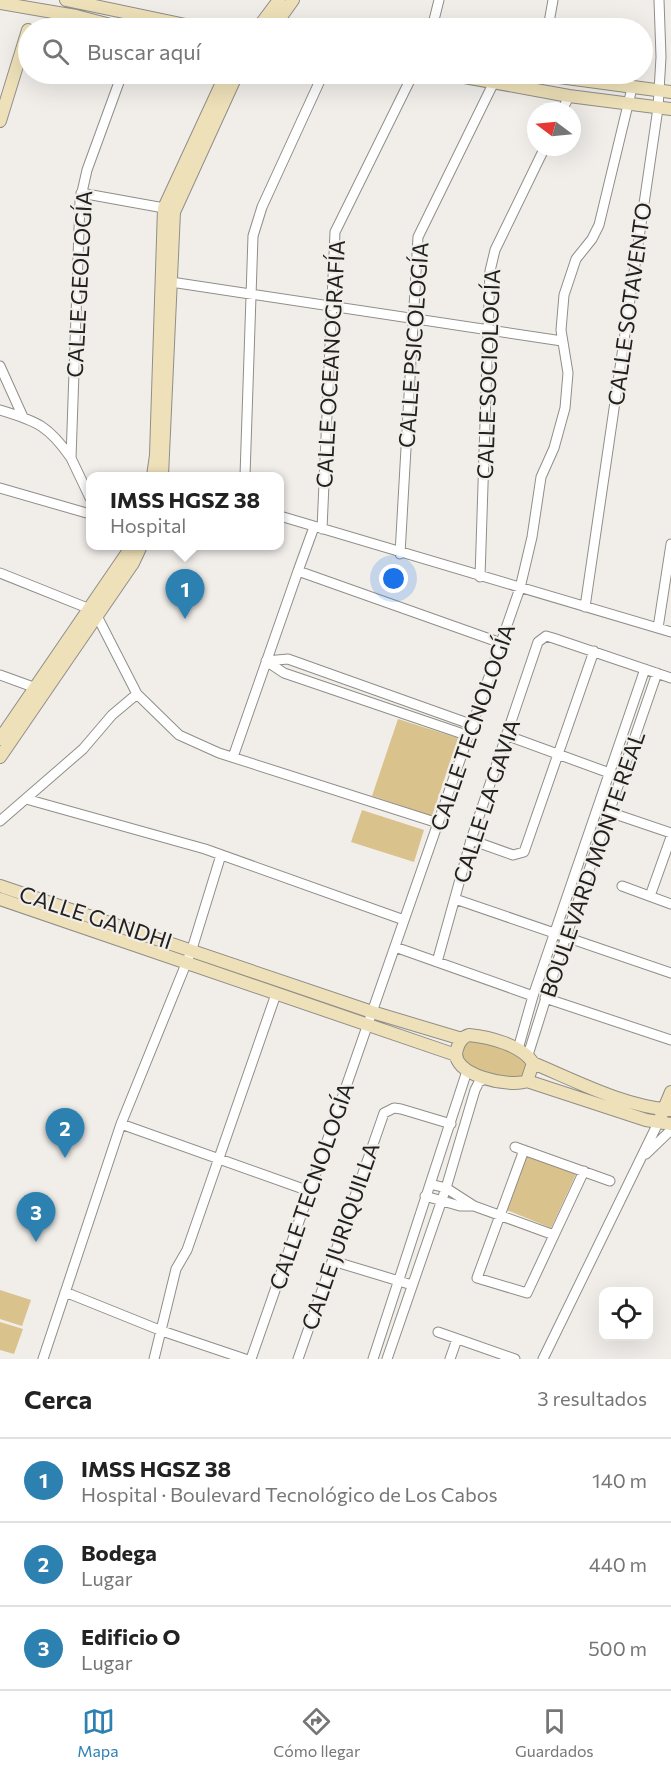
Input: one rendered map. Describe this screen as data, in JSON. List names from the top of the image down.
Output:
{
  "streets": {
    "street": [
      "CALLE GEOLOGÍA",
      "CALLE SOTAVENTO",
      "CALLE PSICOLOGÍA",
      "CALLE OCEANOGRAFÍA",
      "CALLE SOCIOLOGÍA",
      "CALLE TECNOLOGÍA",
      "CALLE LA GAVIA",
      "BOULEVARD MONTE REAL",
      "CALLE GANDHI",
      "CALLE JURIQUILLA"
    ]
  },
  "crossings": [
    ["CALLE TECNOLOGÍA", "CALLE GANDHI"],
    ["BOULEVARD MONTE REAL", "CALLE GANDHI"]
  ],
  "north": "left",
  "page": {
    "search": "Buscar aquí",
    "popup": ["IMSS HGSZ 38", "Hospital"],
    "pins": ["1", "2", "3"],
    "heading": ["Cerca", "3 resultados"],
    "list": [
      {
        "mark": "1",
        "name": "IMSS HGSZ 38",
        "note": "Hospital · Boulevard Tecnológico de Los Cabos",
        "value": "140 m"
      },
      {
        "mark": "2",
        "name": "Bodega",
        "note": "Lugar",
        "value": "440 m"
      },
      {
        "mark": "3",
        "name": "Edificio O",
        "note": "Lugar",
        "value": "500 m"
      }
    ],
    "nav": ["Mapa", "Cómo llegar", "Guardados"]
  }
}
